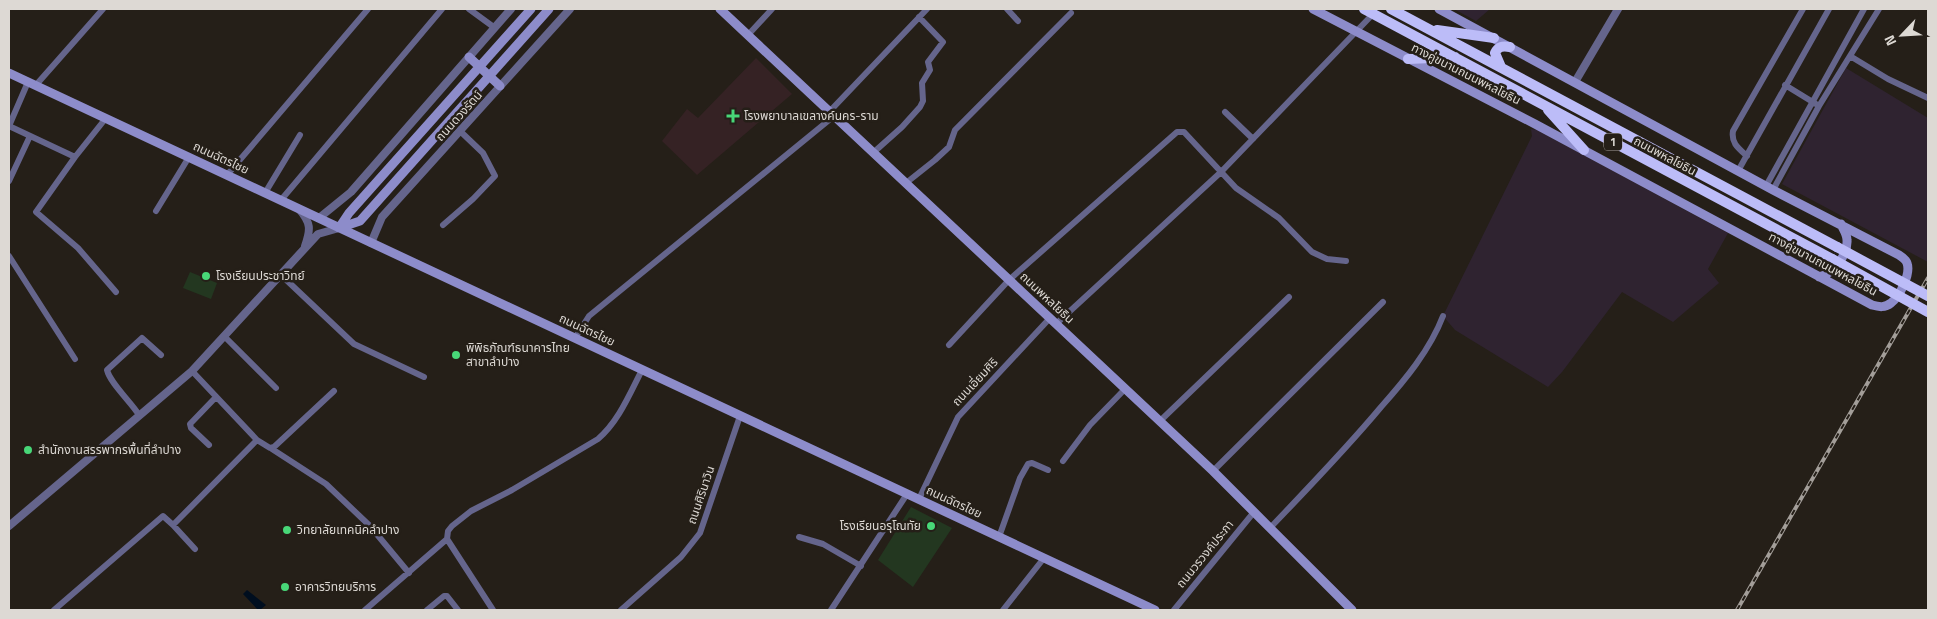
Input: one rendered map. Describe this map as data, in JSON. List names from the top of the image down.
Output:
{
  "streets": {
    "highway": ["1", "ถนนพหลโยธิน"],
    "main road": ["ทางคู่ขนานถนนพหลโยธิน", "ถนนฉัตรไชย"],
    "street": [
      "ถนนดวงรัตน์",
      "ถนนเอี่ยมศิริ",
      "ถนนศิรินาวิน",
      "ถนนวรวงค์ประภา"
    ]
  },
  "crossings": [
    ["ทางคู่ขนานถนนพหลโยธิน", "ถนนเอี่ยมศิริ"],
    ["ถนนดวงรัตน์", "ถนนฉัตรไชย"],
    ["ถนนพหลโยธิน", "ถนนเอี่ยมศิริ"],
    ["ถนนพหลโยธิน", "ถนนวรวงค์ประภา"],
    ["ถนนฉัตรไชย", "ถนนเอี่ยมศิริ"],
    ["ถนนฉัตรไชย", "ถนนศิรินาวิน"]
  ],
  "places": {
    "health": ["โรงพยาบาลเขลางค์นคร-ราม"],
    "other": [
      "โรงเรียนประชาวิทย์",
      "พิพิธภัณฑ์ธนาคารไทย สาขาลำปาง",
      "สำนักงานสรรพากรพื้นที่ลำปาง",
      "โรงเรียนอรุโณทัย",
      "วิทยาลัยเทคนิคลำปาง",
      "อาคารวิทยบริการ"
    ]
  },
  "north": "bottom left"
}
